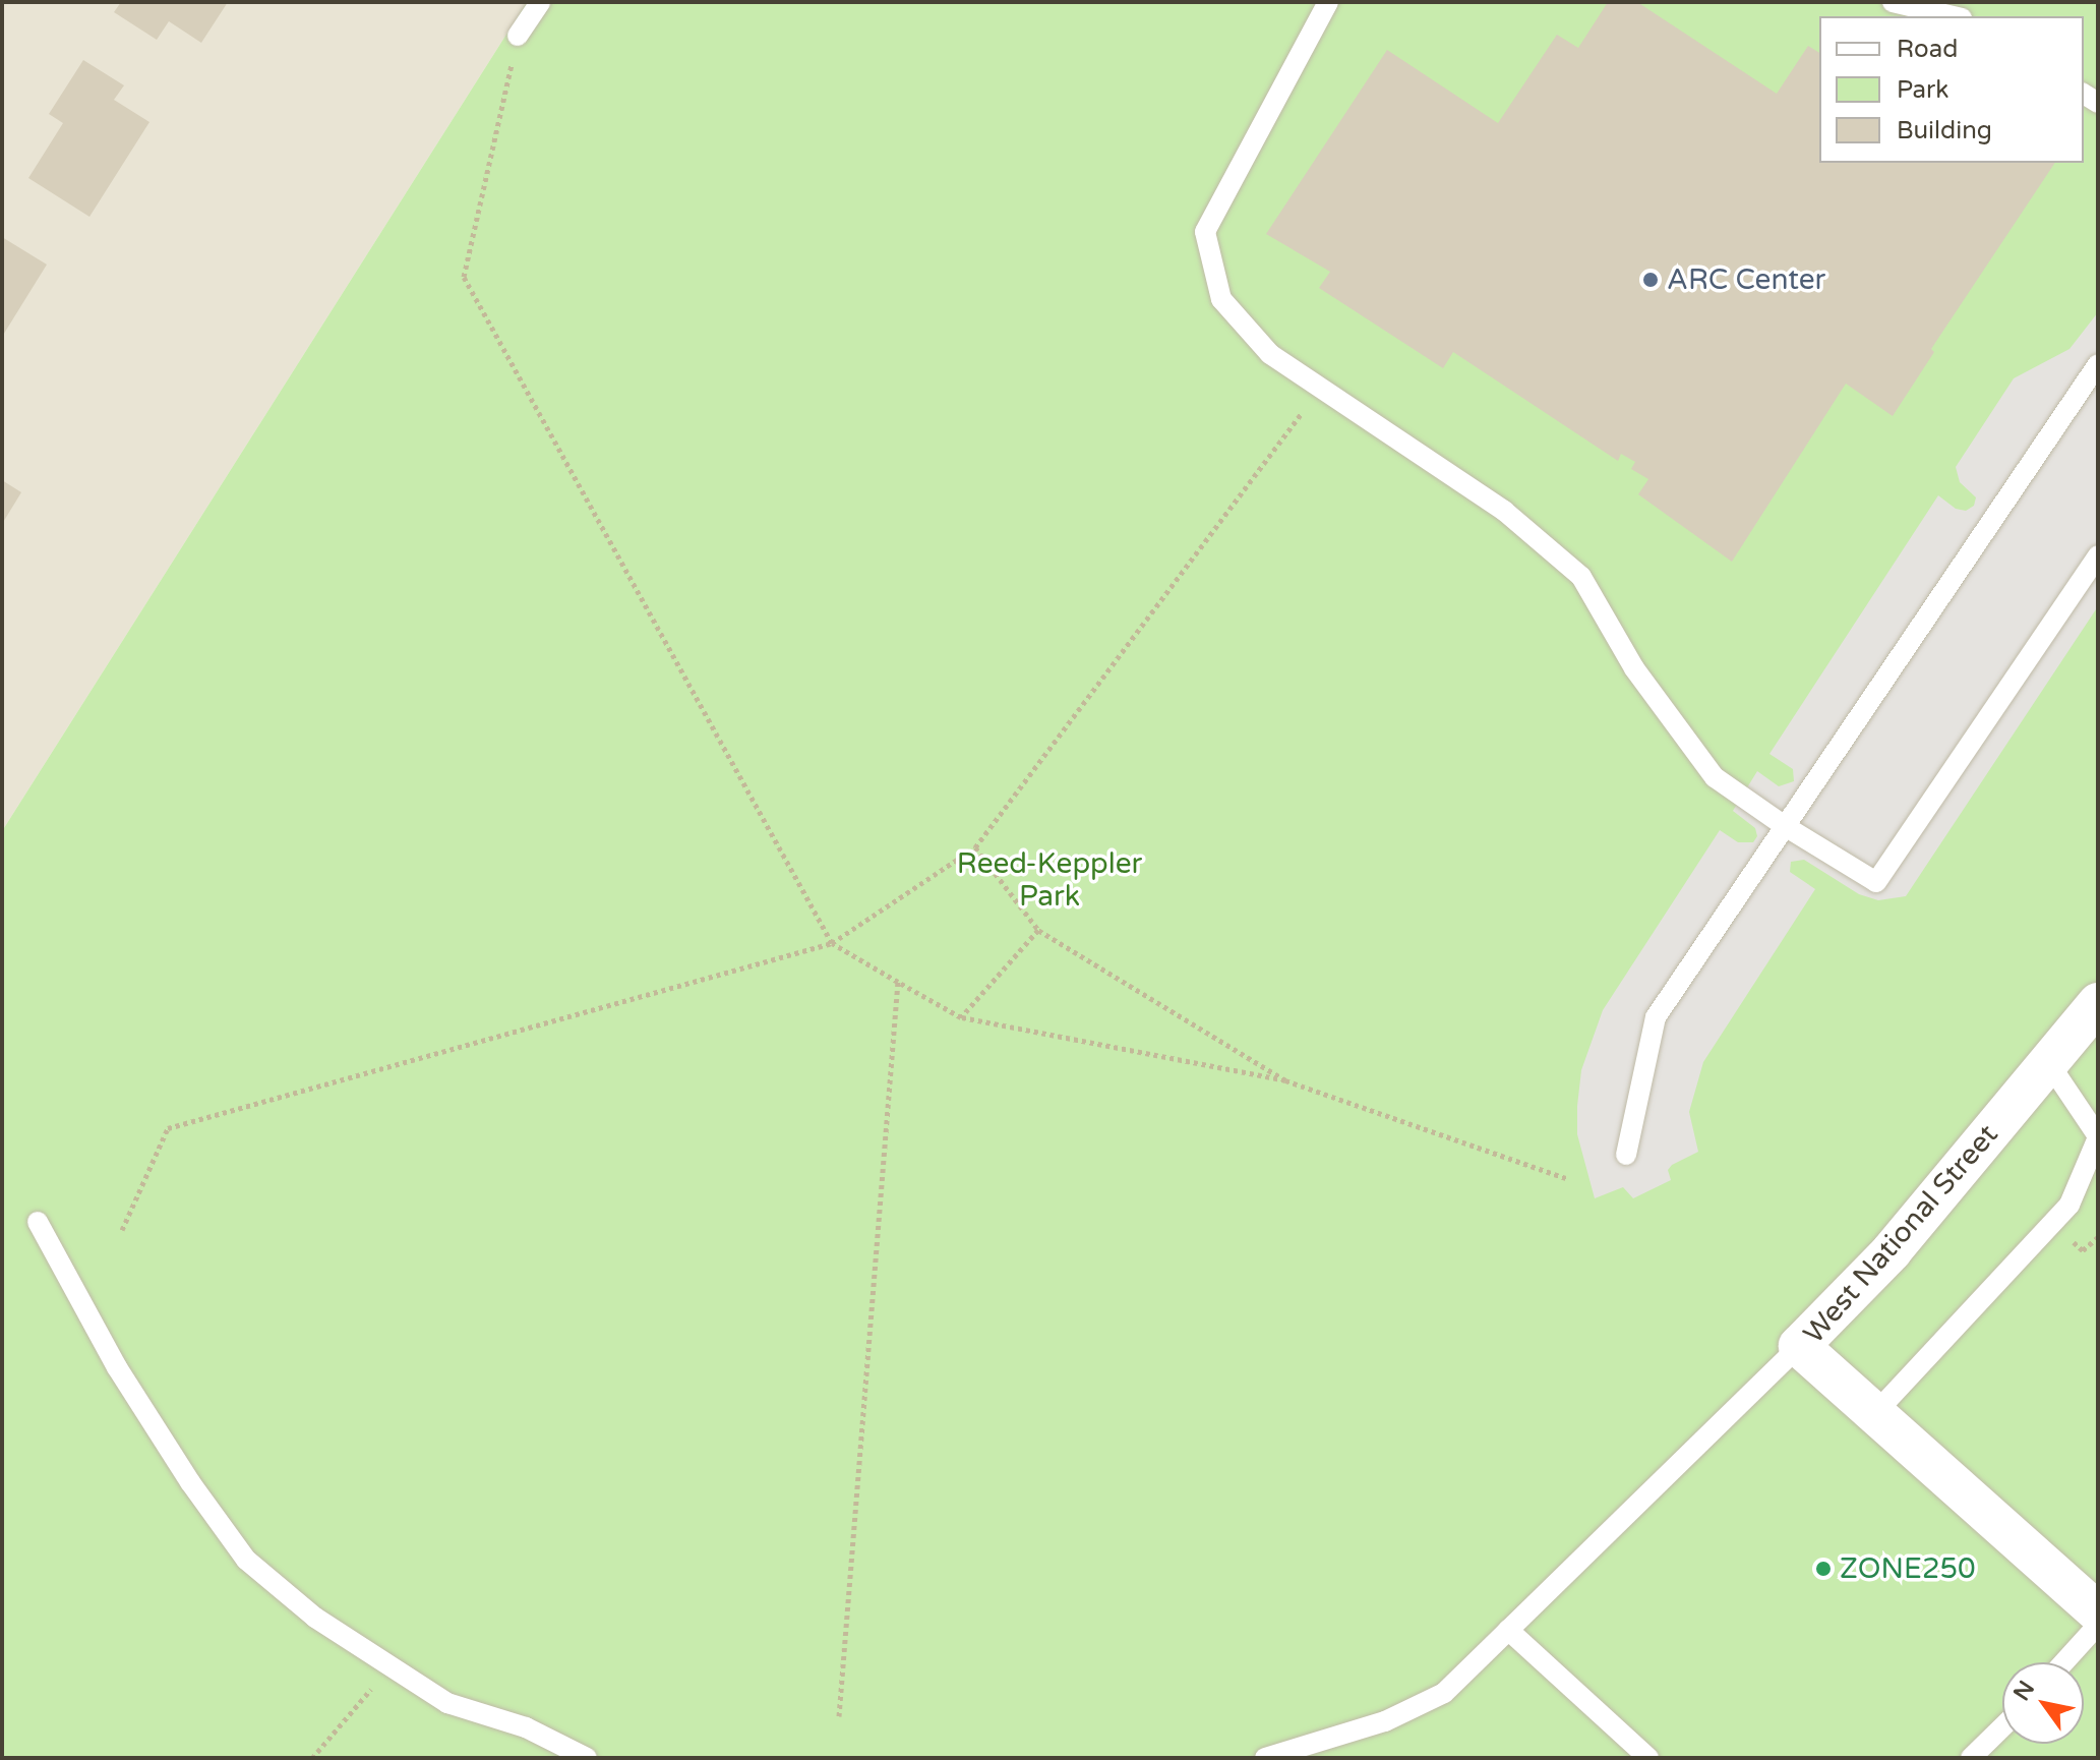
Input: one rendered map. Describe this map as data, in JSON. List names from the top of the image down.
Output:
{
  "streets": {
    "street": ["West National Street"]
  },
  "parks": ["Reed-Keppler Park"],
  "places": ["ARC Center", "ZONE250"],
  "legend": ["Road", "Park", "Building"],
  "north": "top left"
}
